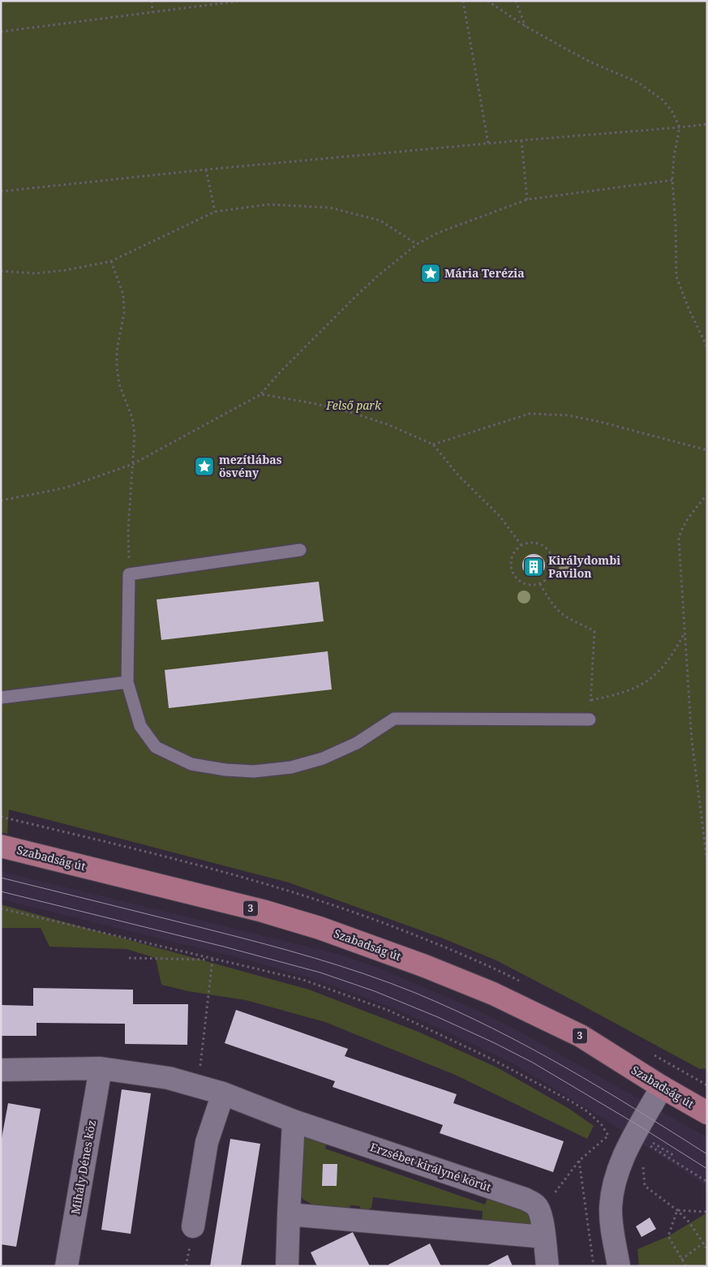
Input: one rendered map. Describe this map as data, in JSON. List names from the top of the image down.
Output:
{
  "streets": {
    "main road": ["Szabadság út", "3"],
    "street": ["Mihály Dénes köz", "Erzsébet királyné körút"]
  },
  "crossings": [
    ["Mihály Dénes köz", "Erzsébet királyné körút"]
  ],
  "parks": ["Felső park"],
  "places": {
    "place": ["Mária Terézia", "mezítlábas ösvény"],
    "building": ["Királydombi Pavilon"]
  }
}
